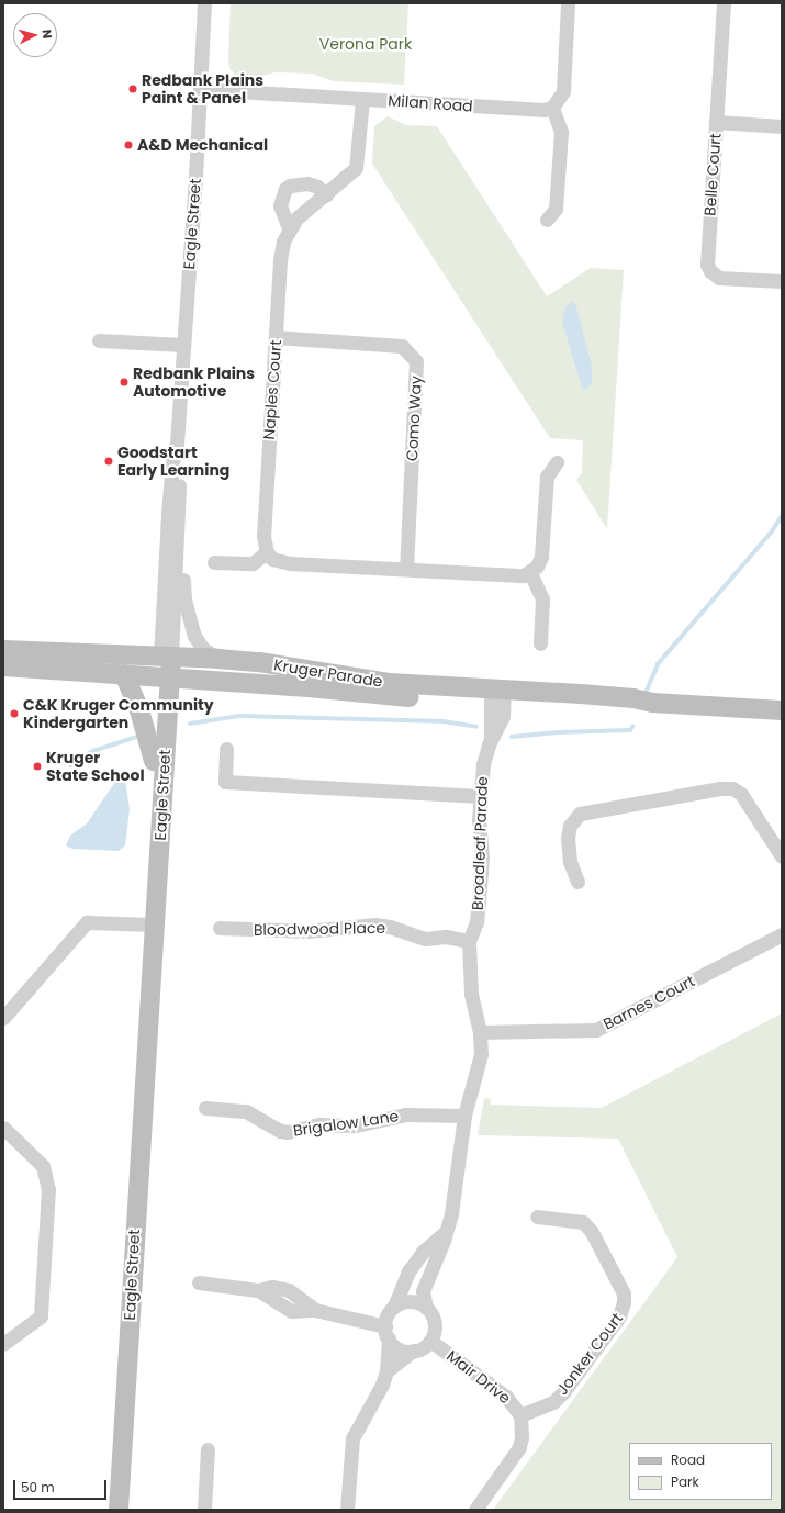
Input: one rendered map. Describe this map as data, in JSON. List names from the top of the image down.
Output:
{
  "streets": {
    "street": [
      "Milan Road",
      "Belle Court",
      "Eagle Street",
      "Naples Court",
      "Como Way",
      "Kruger Parade",
      "Broadleaf Parade",
      "Bloodwood Place",
      "Barnes Court",
      "Brigalow Lane",
      "Jonker Court",
      "Mair Drive"
    ]
  },
  "crossings": [
    ["Milan Road", "Eagle Street"],
    ["Eagle Street", "Kruger Parade"],
    ["Naples Court", "Como Way"],
    ["Kruger Parade", "Broadleaf Parade"],
    ["Broadleaf Parade", "Bloodwood Place"],
    ["Broadleaf Parade", "Barnes Court"],
    ["Broadleaf Parade", "Brigalow Lane"],
    ["Broadleaf Parade", "Mair Drive"],
    ["Jonker Court", "Mair Drive"]
  ],
  "parks": ["Verona Park"],
  "places": [
    "Redbank Plains Paint & Panel",
    "A&D Mechanical",
    "Redbank Plains Automotive",
    "Goodstart Early Learning",
    "C&K Kruger Community Kindergarten",
    "Kruger State School"
  ],
  "legend": ["Road", "Park"],
  "scale_bar": "50 m",
  "north": "right"
}
